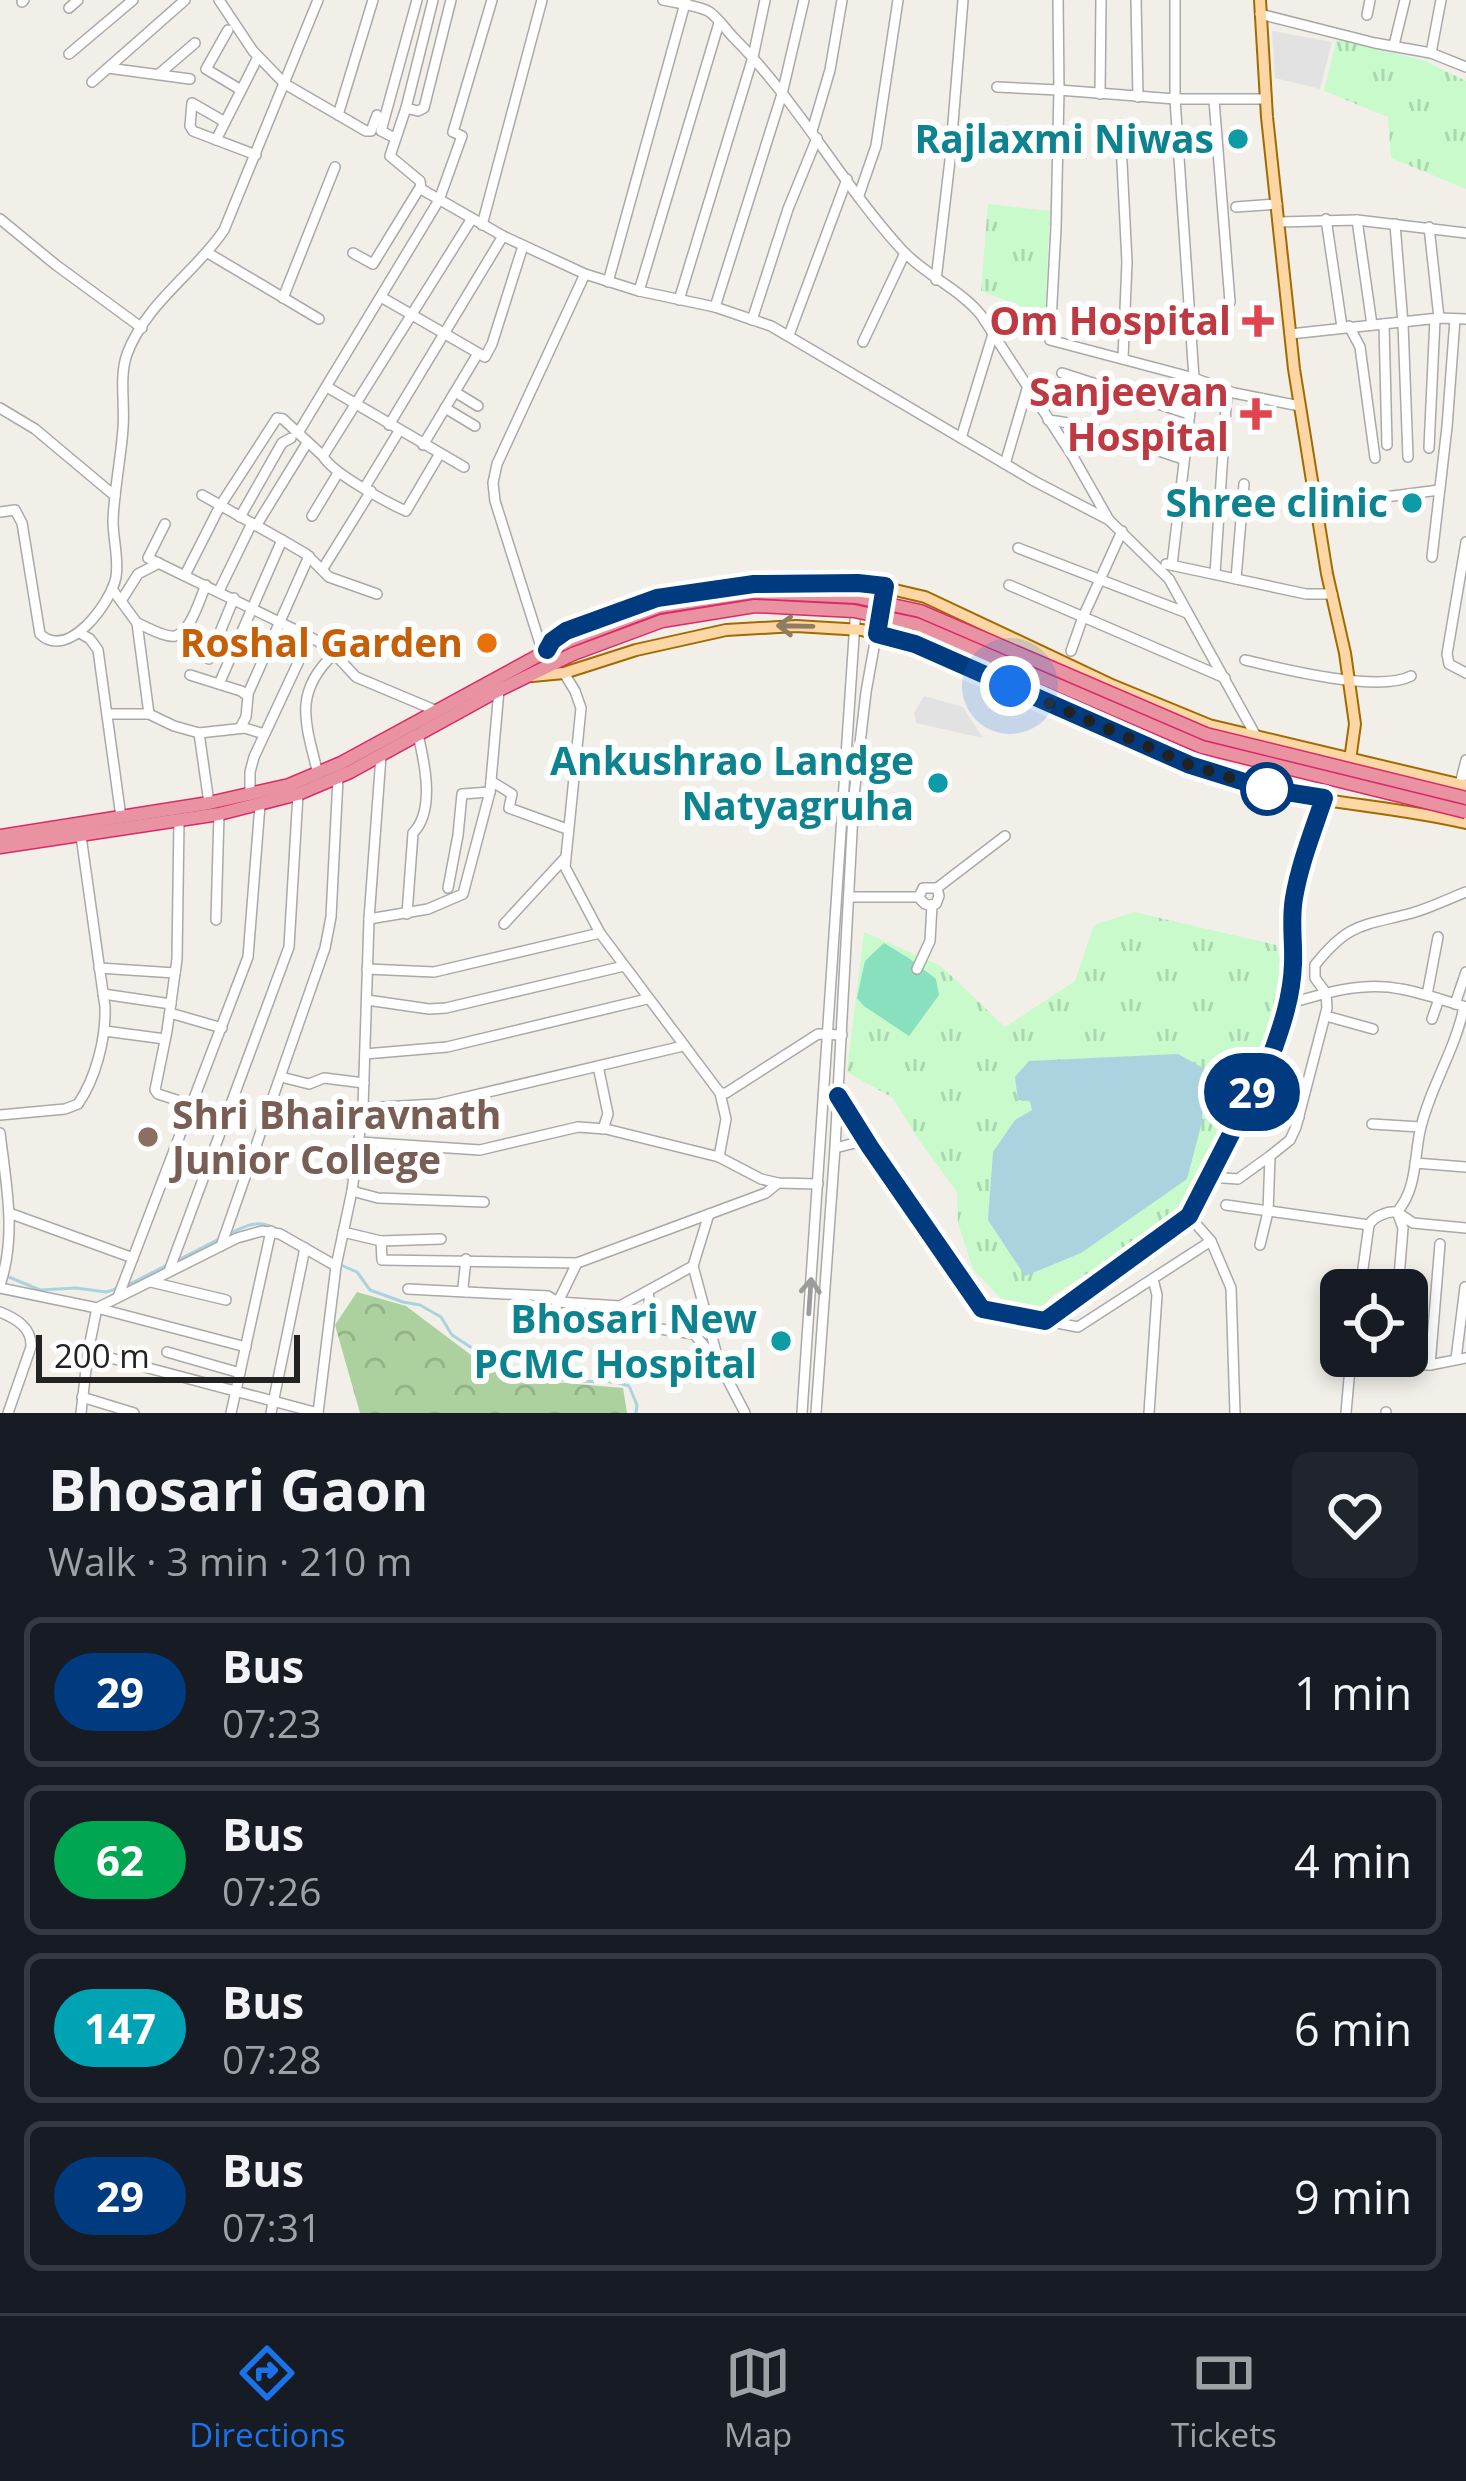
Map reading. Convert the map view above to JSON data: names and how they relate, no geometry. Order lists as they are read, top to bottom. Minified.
{"places":{"other":["Rajlaxmi Niwas","Shree clinic","Roshal Garden","Ankushrao Landge Natyagruha","Shri Bhairavnath Junior College","Bhosari New PCMC Hospital"],"health":["Om Hospital","Sanjeevan Hospital"]},"lines":["bus line 29"],"scale_bar":"200 m","page":{"on_map":"29","scale":"200 m","heading":["Bhosari Gaon","Walk · 3 min · 210 m"],"list":[{"mark":"29","name":"Bus","note":"07:23","value":"1 min"},{"mark":"62","name":"Bus","note":"07:26","value":"4 min"},{"mark":"147","name":"Bus","note":"07:28","value":"6 min"},{"mark":"29","name":"Bus","note":"07:31","value":"9 min"}],"tabs":["Directions","Map","Tickets"]}}
